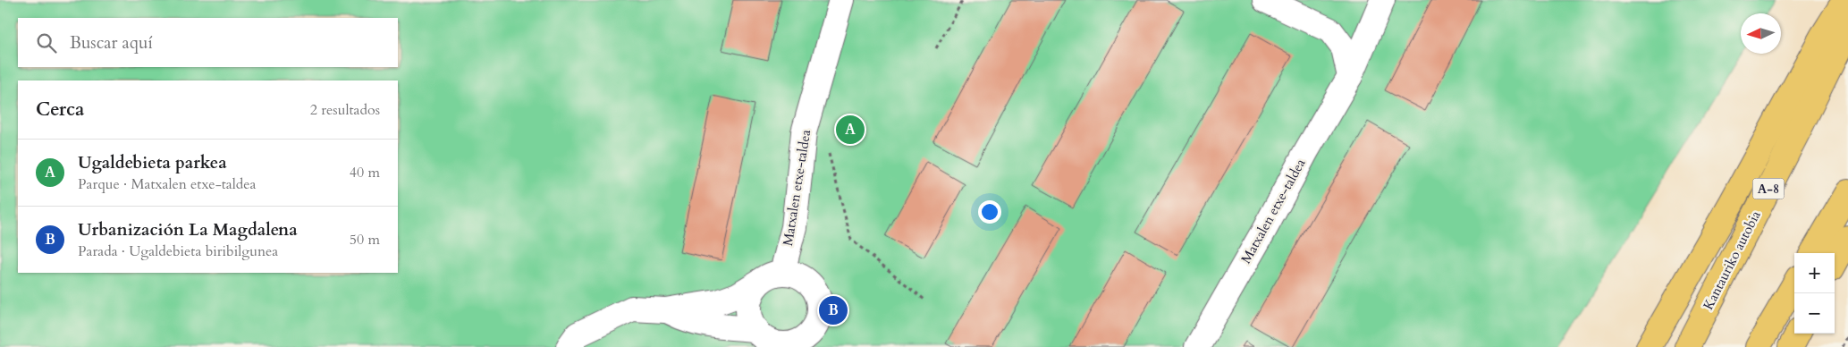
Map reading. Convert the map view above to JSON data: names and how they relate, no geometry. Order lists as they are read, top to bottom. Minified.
{"streets":{"highway":["A-8","Kantauriko autobia"],"street":["Matxalen etxe-taldea"]},"north":"left","page":{"search":"Buscar aquí","heading":["Cerca","2 resultados"],"pins":["A","B"],"list":[{"mark":"A","name":"Ugaldebieta parkea","note":"Parque · Matxalen etxe-taldea","value":"40 m"},{"mark":"B","name":"Urbanización La Magdalena","note":"Parada · Ugaldebieta biribilgunea","value":"50 m"}],"map_buttons":["+","−"]}}
